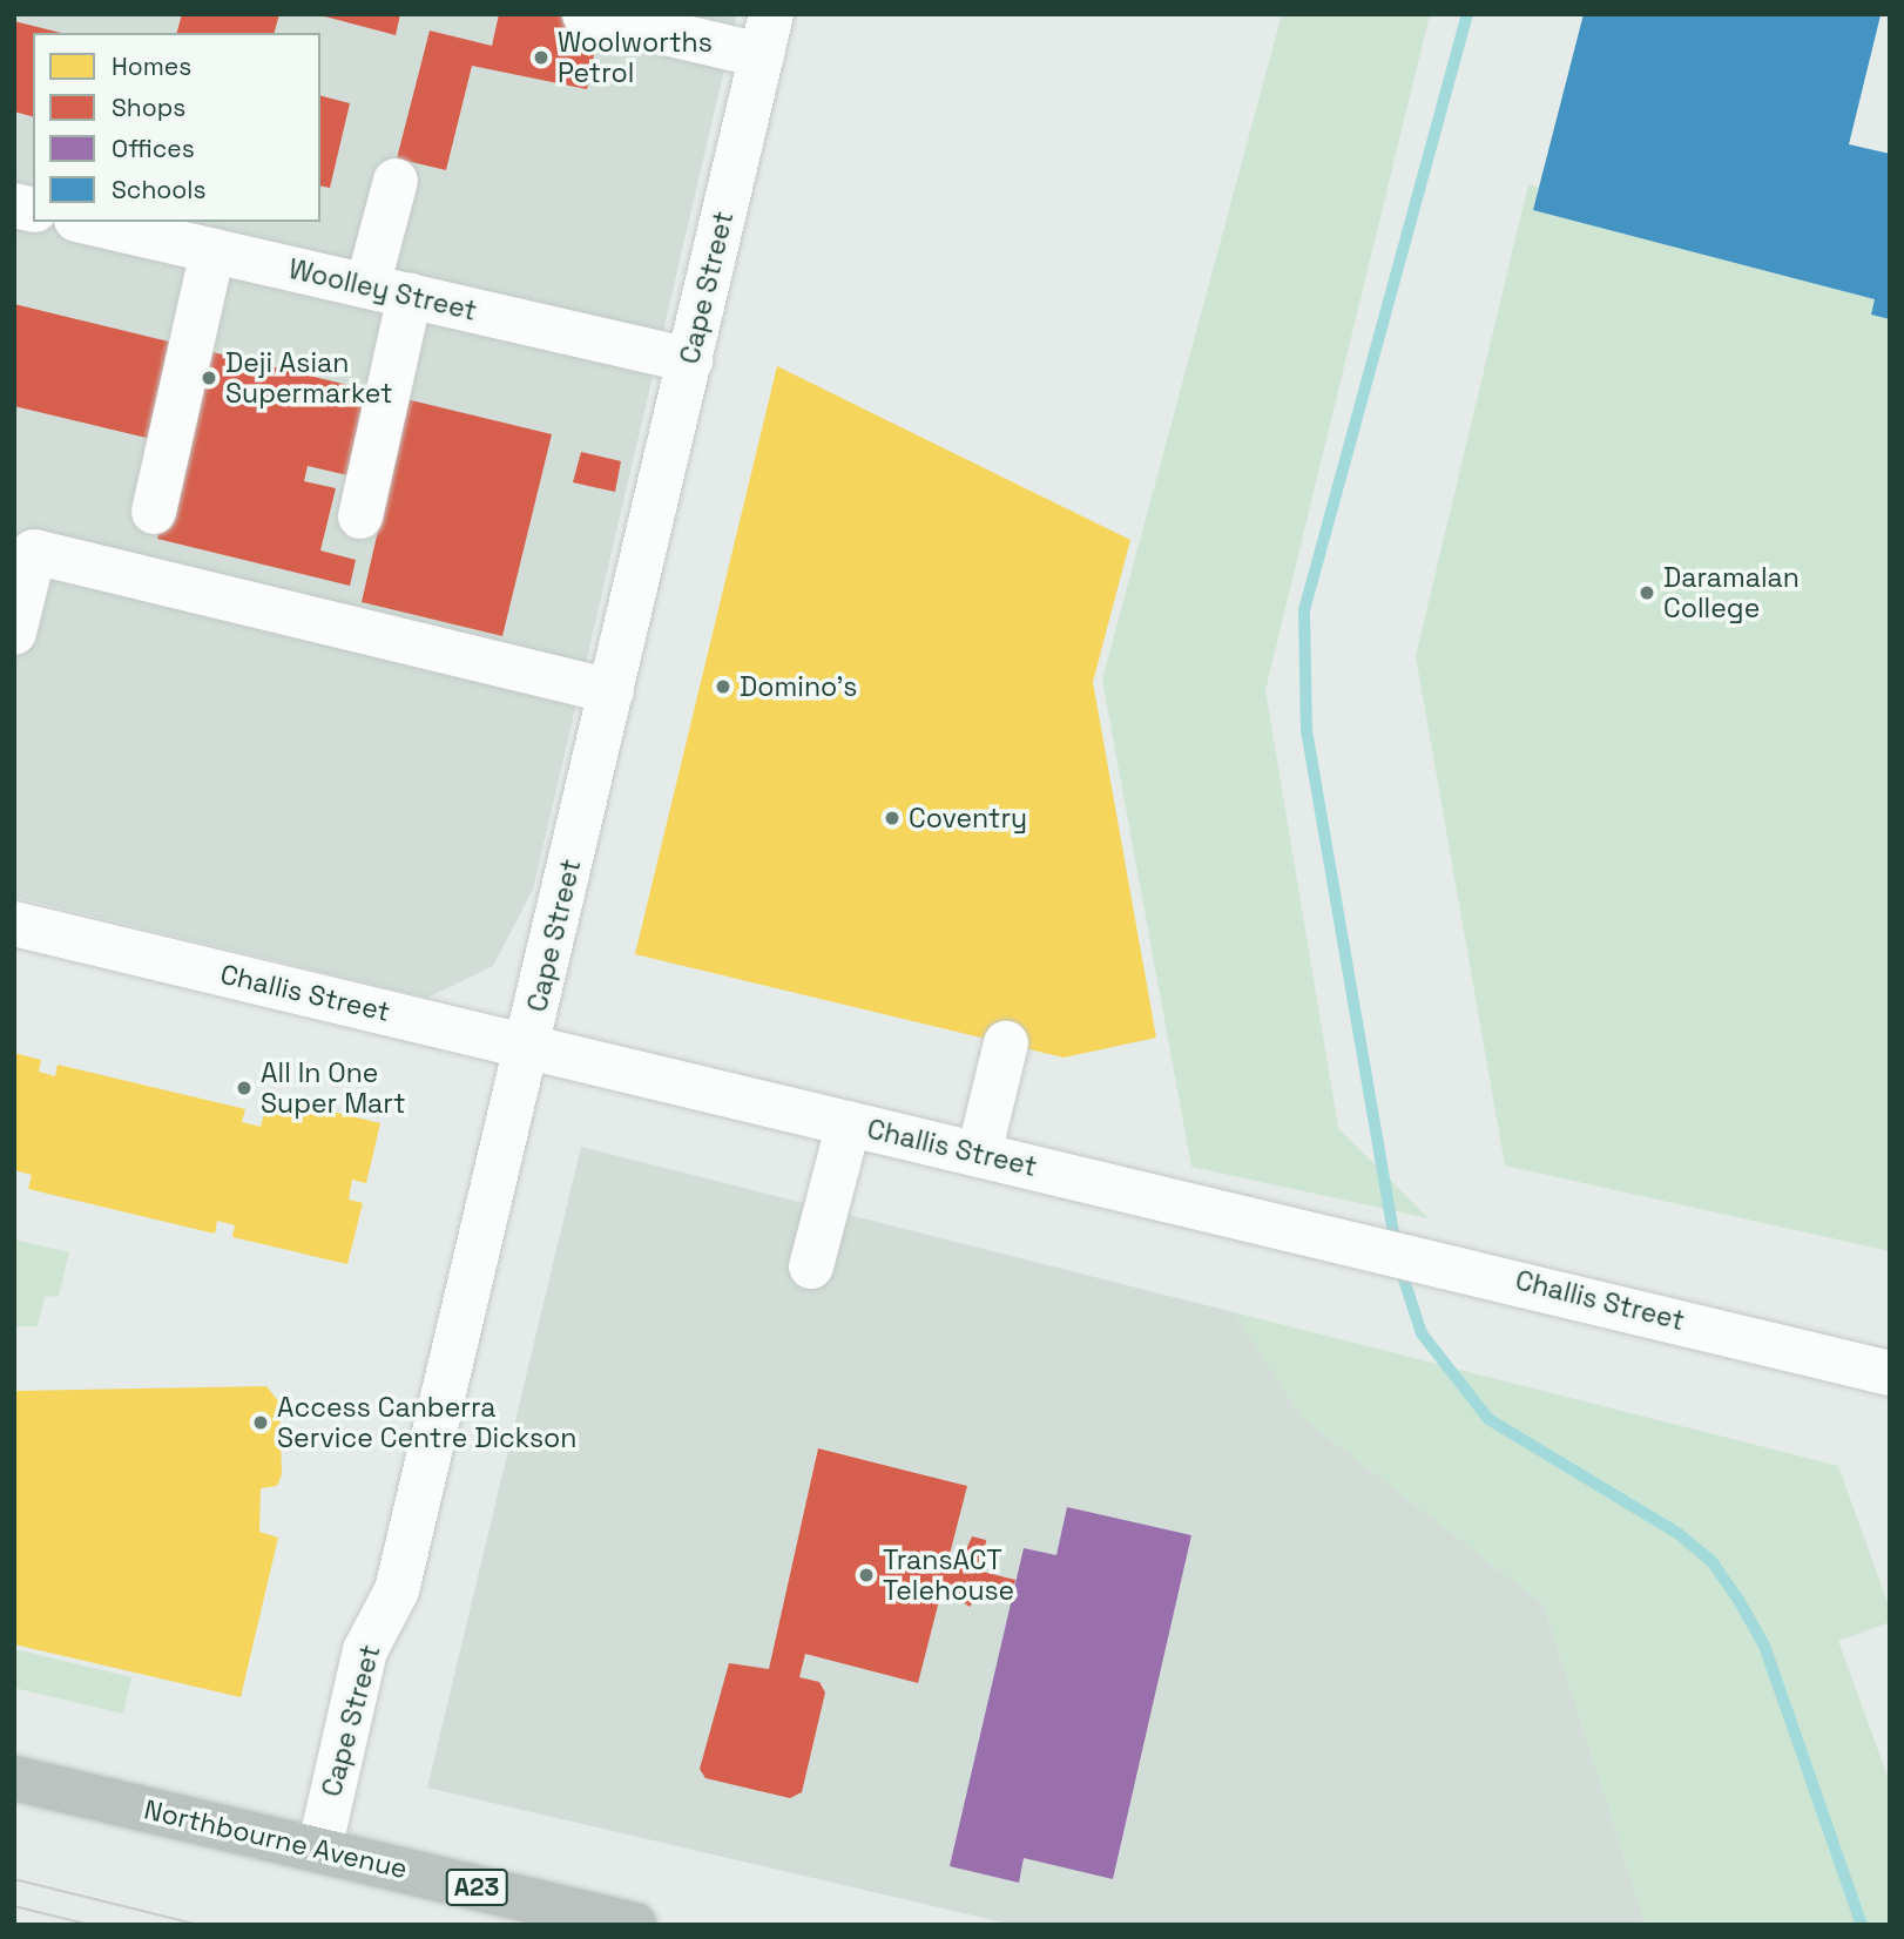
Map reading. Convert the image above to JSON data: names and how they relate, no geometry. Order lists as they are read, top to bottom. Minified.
{"streets":{"highway":["Northbourne Avenue","A23"],"street":["Cape Street","Woolley Street","Challis Street"]},"crossings":[["Cape Street","Woolley Street"],["Cape Street","Challis Street"],["Cape Street","Northbourne Avenue"]],"places":["Woolworths Petrol","Deji Asian Supermarket","Daramalan College","Domino's","Coventry","All In One Super Mart","Access Canberra Service Centre Dickson","TransACT Telehouse"],"legend":["Homes","Shops","Offices","Schools"]}
